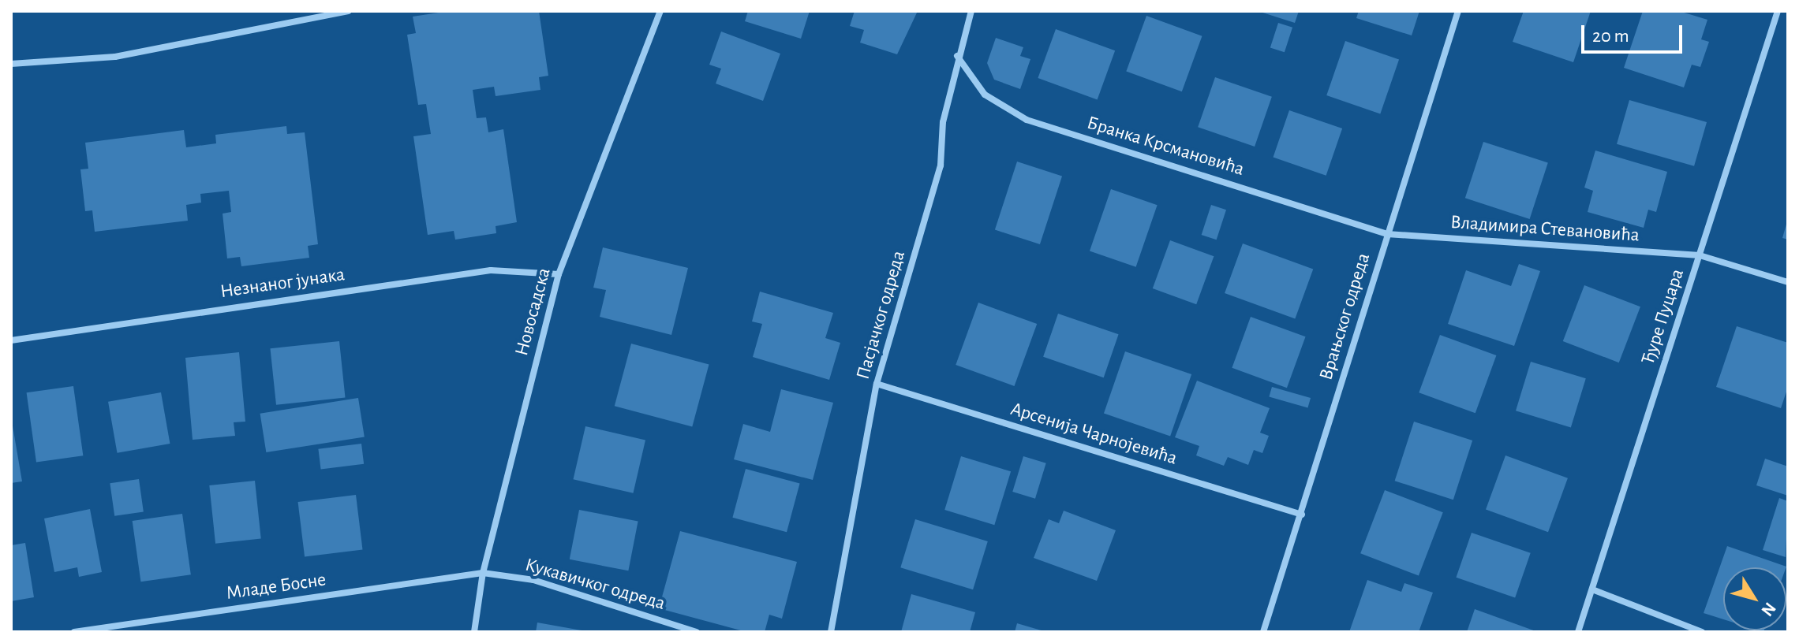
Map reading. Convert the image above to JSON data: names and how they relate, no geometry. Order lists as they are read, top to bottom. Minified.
{"streets":{"street":["Бранка Крсмановића","Владимира Стевановића","Незнаног јунака","Новосадска","Пасјачког одреда","Врањског одреда","Ђуре Пуцара","Арсенија Чарнојевића","Кукавичког одреда","Младе Босне"]},"crossings":[["Бранка Крсмановића","Владимира Стевановића"],["Бранка Крсмановића","Пасјачког одреда"],["Бранка Крсмановића","Врањског одреда"],["Владимира Стевановића","Врањског одреда"],["Владимира Стевановића","Ђуре Пуцара"],["Незнаног јунака","Новосадска"],["Новосадска","Кукавичког одреда"],["Новосадска","Младе Босне"],["Пасјачког одреда","Арсенија Чарнојевића"],["Врањског одреда","Арсенија Чарнојевића"],["Кукавичког одреда","Младе Босне"]],"scale_bar":"20 m","north":"bottom right"}
